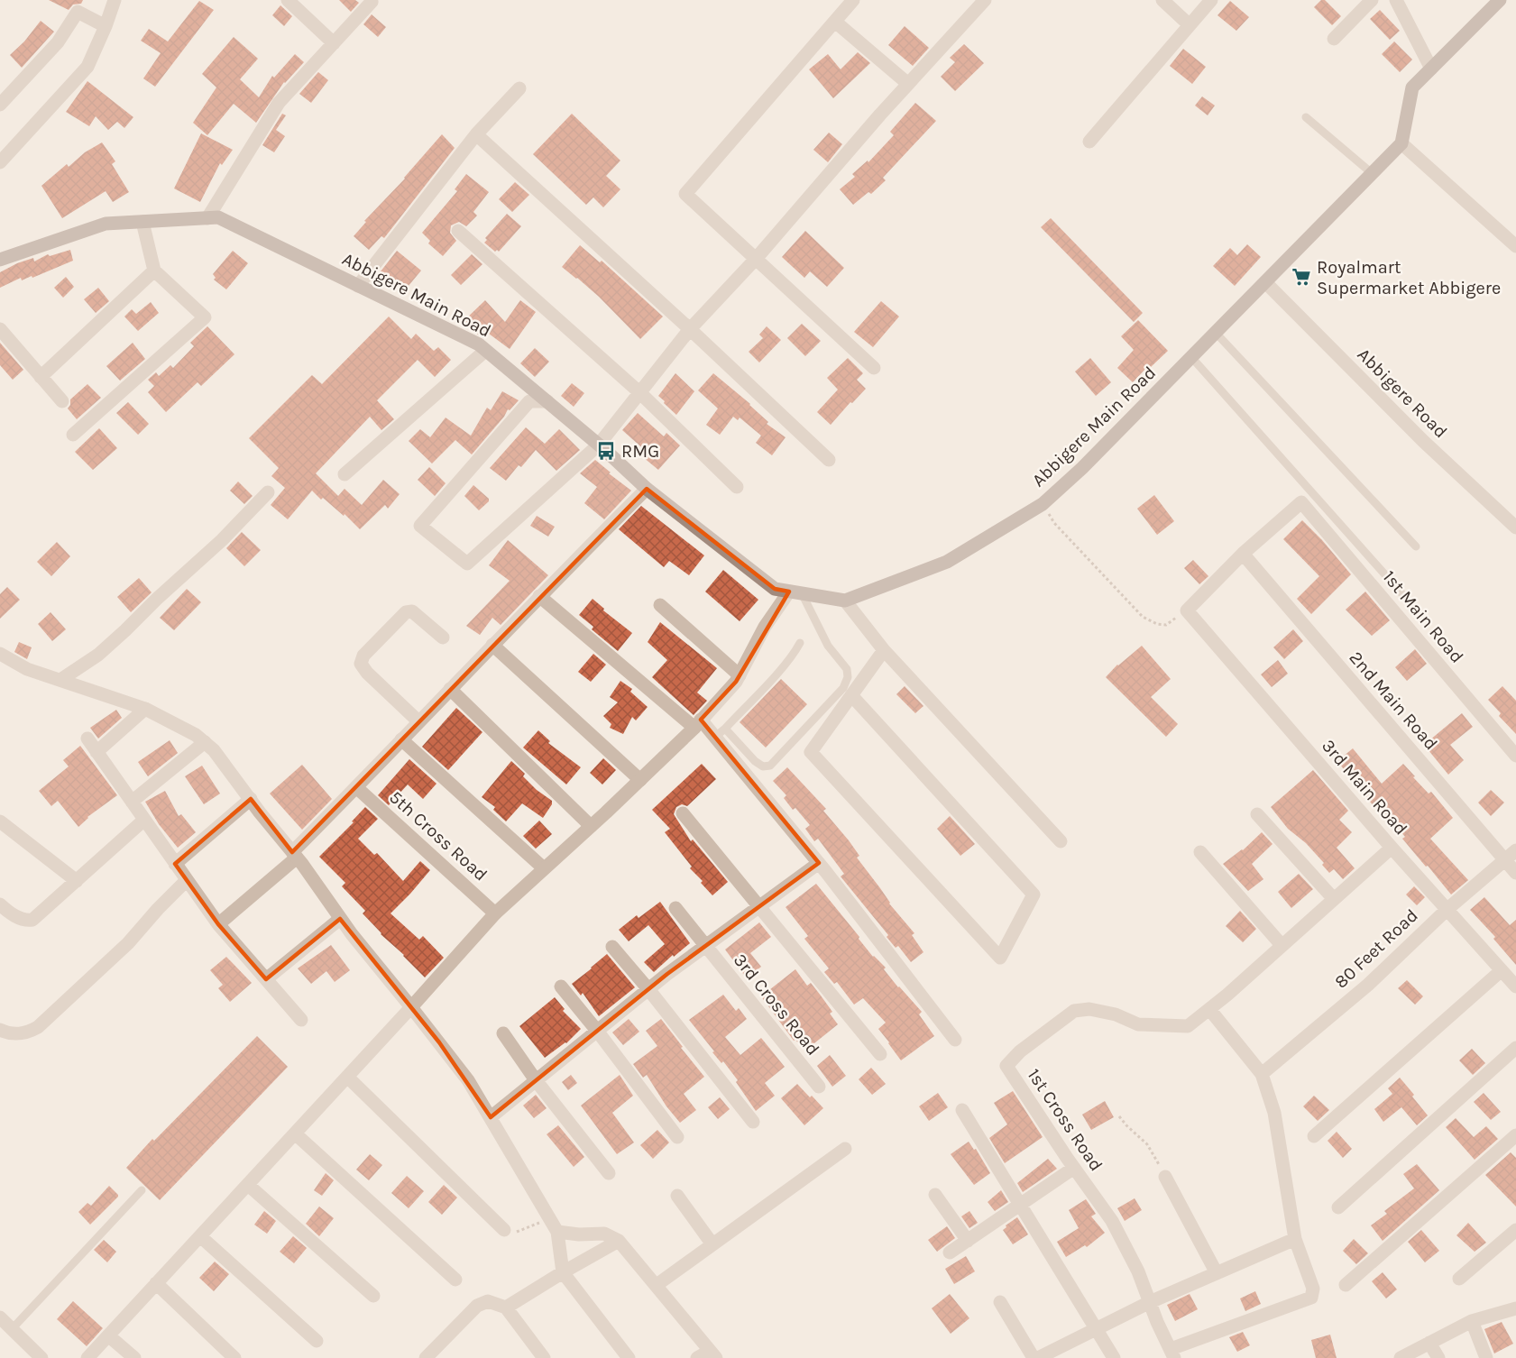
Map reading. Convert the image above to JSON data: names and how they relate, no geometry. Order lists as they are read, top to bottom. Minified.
{"streets":{"main road":["Abbigere Main Road"],"street":["Abbigere Road","1st Main Road","2nd Main Road","3rd Main Road","5th Cross Road","80 Feet Road","3rd Cross Road","1st Cross Road"]},"crossings":[["Abbigere Main Road","Abbigere Road"],["1st Main Road","2nd Main Road"],["2nd Main Road","80 Feet Road"],["3rd Main Road","80 Feet Road"],["3rd Main Road","1st Cross Road"]],"places":{"supermarket":["Royalmart Supermarket Abbigere"],"bus stop":["RMG"]}}
